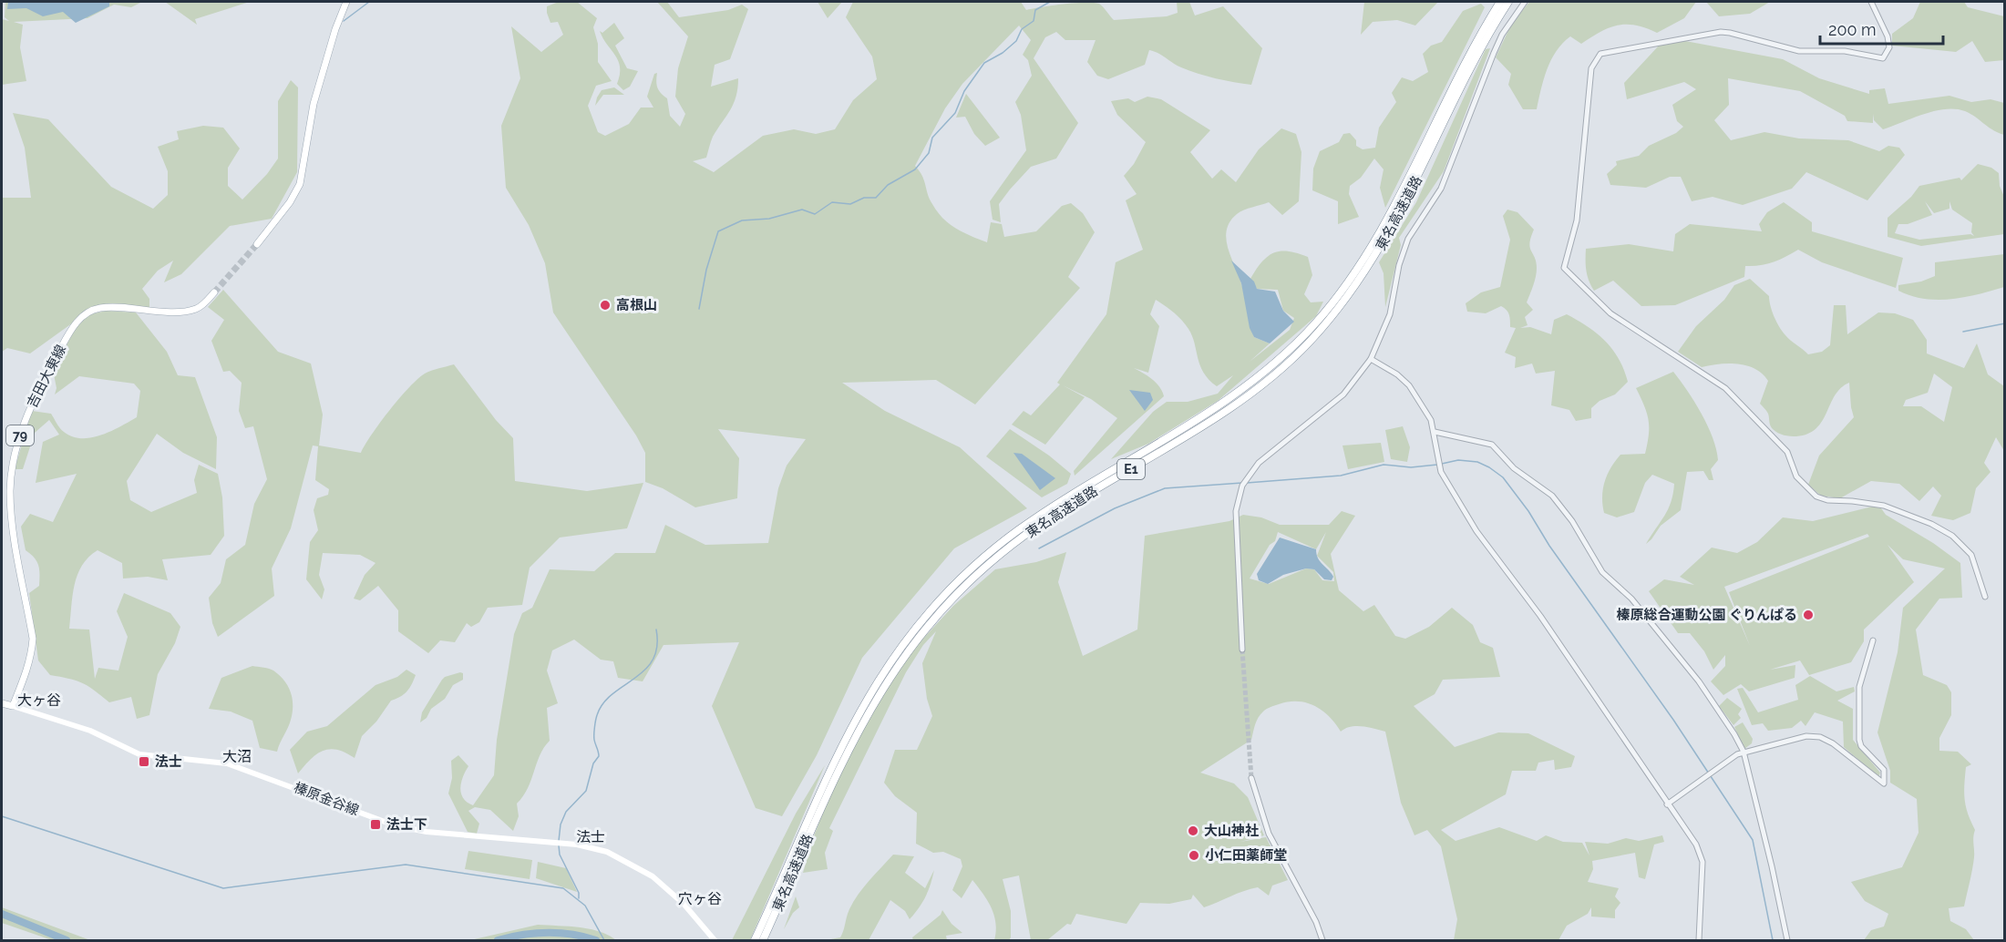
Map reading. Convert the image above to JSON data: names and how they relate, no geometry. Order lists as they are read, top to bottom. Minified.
{"streets":{"highway":["東名高速道路","E1"],"main road":["吉田大東線","79","榛原金谷線"]},"crossings":[["吉田大東線","榛原金谷線"]],"districts":["大ヶ谷","大沼","法士","穴ヶ谷"],"places":{"other":["高根山","榛原総合運動公園 ぐりんぱる","大山神社","小仁田薬師堂"],"transit":["法士","法士下"]},"scale_bar":"200 m"}
